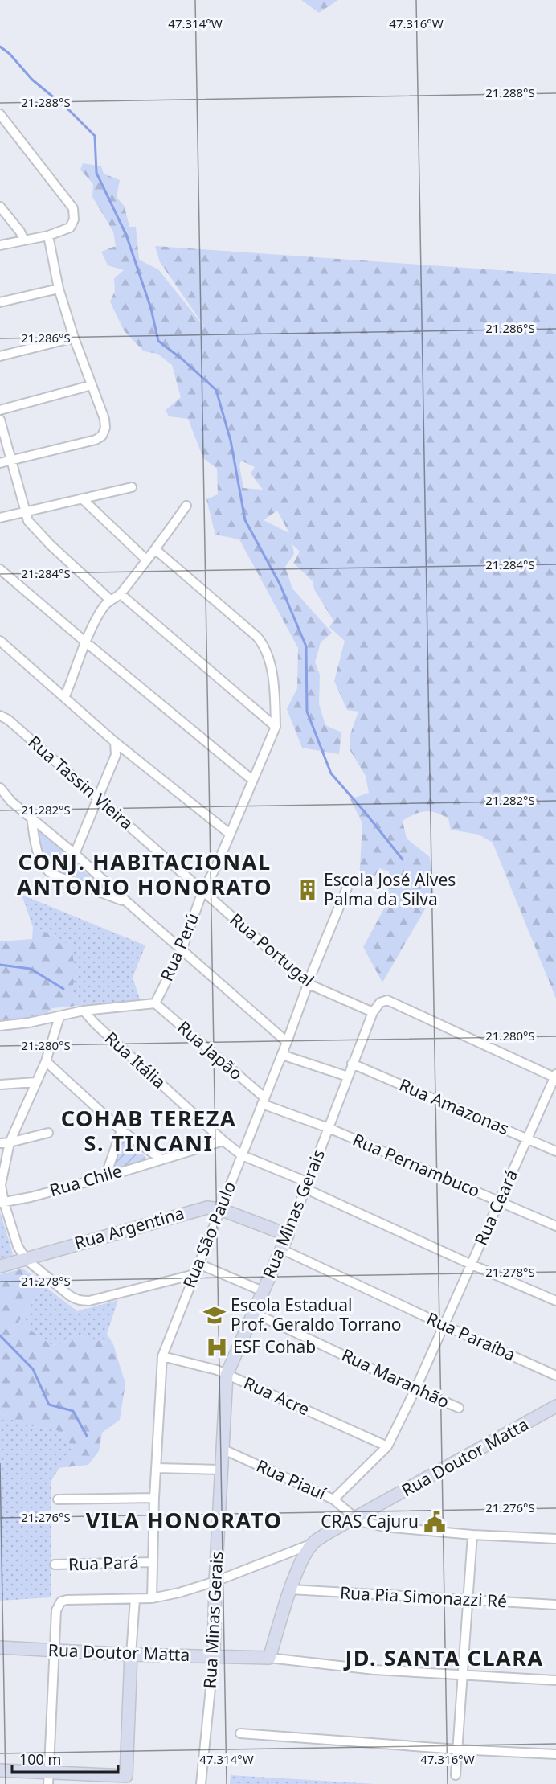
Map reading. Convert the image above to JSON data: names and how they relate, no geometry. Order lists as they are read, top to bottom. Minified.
{"streets":{"street":["Rua Tassin Vieira","Rua Perú","Rua Portugal","Rua Japão","Rua Itália","Rua Amazonas","Rua Pernambuco","Rua Chile","Rua Ceará","Rua Minas Gerais","Rua Argentina","Rua São Paulo","Rua Paraíba","Rua Maranhão","Rua Acre","Rua Doutor Matta","Rua Piauí","Rua Pará","Rua Pia Simonazzi Ré"]},"crossings":[["Rua Tassin Vieira","Rua Perú"],["Rua Tassin Vieira","Rua Portugal"],["Rua Perú","Rua Portugal"],["Rua Perú","Rua Japão"],["Rua Portugal","Rua Minas Gerais"],["Rua Portugal","Rua São Paulo"],["Rua Japão","Rua Pernambuco"],["Rua Japão","Rua Minas Gerais"],["Rua Japão","Rua São Paulo"],["Rua Itália","Rua Chile"],["Rua Itália","Rua Ceará"],["Rua Itália","Rua Minas Gerais"],["Rua Itália","Rua São Paulo"],["Rua Amazonas","Rua Ceará"],["Rua Amazonas","Rua Minas Gerais"],["Rua Pernambuco","Rua Ceará"],["Rua Pernambuco","Rua Minas Gerais"],["Rua Ceará","Rua Minas Gerais"],["Rua Ceará","Rua Paraíba"],["Rua Ceará","Rua Maranhão"],["Rua Ceará","Rua Acre"],["Rua Ceará","Rua Piauí"],["Rua Minas Gerais","Rua Argentina"],["Rua Minas Gerais","Rua Paraíba"],["Rua Minas Gerais","Rua Maranhão"],["Rua Minas Gerais","Rua Acre"],["Rua Minas Gerais","Rua Doutor Matta"],["Rua Minas Gerais","Rua Piauí"],["Rua Argentina","Rua São Paulo"],["Rua São Paulo","Rua Acre"],["Rua São Paulo","Rua Pará"],["Rua Doutor Matta","Rua Piauí"],["Rua Doutor Matta","Rua Pia Simonazzi Ré"]],"districts":["CONJ. HABITACIONAL ANTONIO HONORATO","COHAB TEREZA S. TINCANI","VILA HONORATO","JD. SANTA CLARA"],"places":{"building":["Escola José Alves Palma da Silva"],"school or university":["Escola Estadual Prof. Geraldo Torrano"],"hospital":["ESF Cohab"],"public building":["CRAS Cajuru"]},"scale_bar":"100 m","coordinates":["47.314°W","47.316°W","21.288°S","21.286°S","21.284°S","21.282°S","21.280°S","21.278°S","21.276°S"]}
